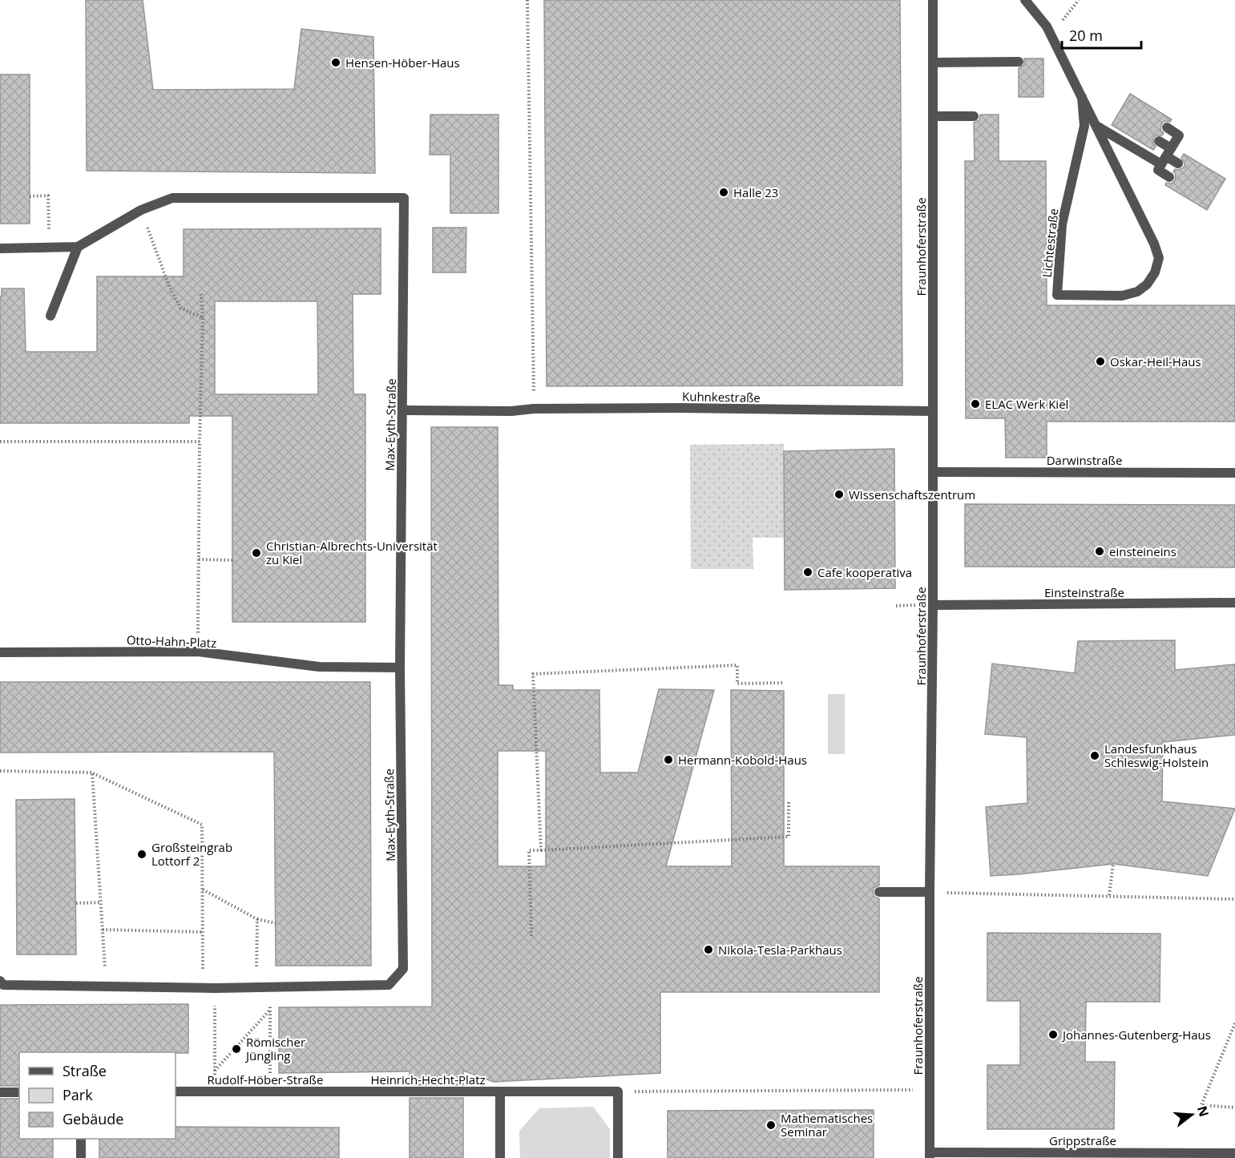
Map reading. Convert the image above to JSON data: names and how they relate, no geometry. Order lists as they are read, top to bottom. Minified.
{"streets":{"street":["Lichtestraße","Fraunhoferstraße","Kuhnkestraße","Max-Eyth-Straße","Darwinstraße","Einsteinstraße","Otto-Hahn-Platz","Rudolf-Höber-Straße","Heinrich-Hecht-Platz","Grippstraße"]},"crossings":[["Fraunhoferstraße","Kuhnkestraße"],["Fraunhoferstraße","Darwinstraße"],["Fraunhoferstraße","Einsteinstraße"],["Fraunhoferstraße","Grippstraße"],["Kuhnkestraße","Max-Eyth-Straße"],["Max-Eyth-Straße","Otto-Hahn-Platz"],["Rudolf-Höber-Straße","Heinrich-Hecht-Platz"]],"places":["Hensen-Höber-Haus","Halle 23","Oskar-Heil-Haus","ELAC Werk Kiel","Wissenschaftszentrum","einsteineins","Christian-Albrechts-Universität zu Kiel","Cafe kooperativa","Landesfunkhaus Schleswig-Holstein","Hermann-Kobold-Haus","Großsteingrab Lottorf 2","Nikola-Tesla-Parkhaus","Johannes-Gutenberg-Haus","Römischer Jüngling","Mathematisches Seminar"],"legend":["Straße","Park","Gebäude"],"scale_bar":"20 m","north":"right"}
